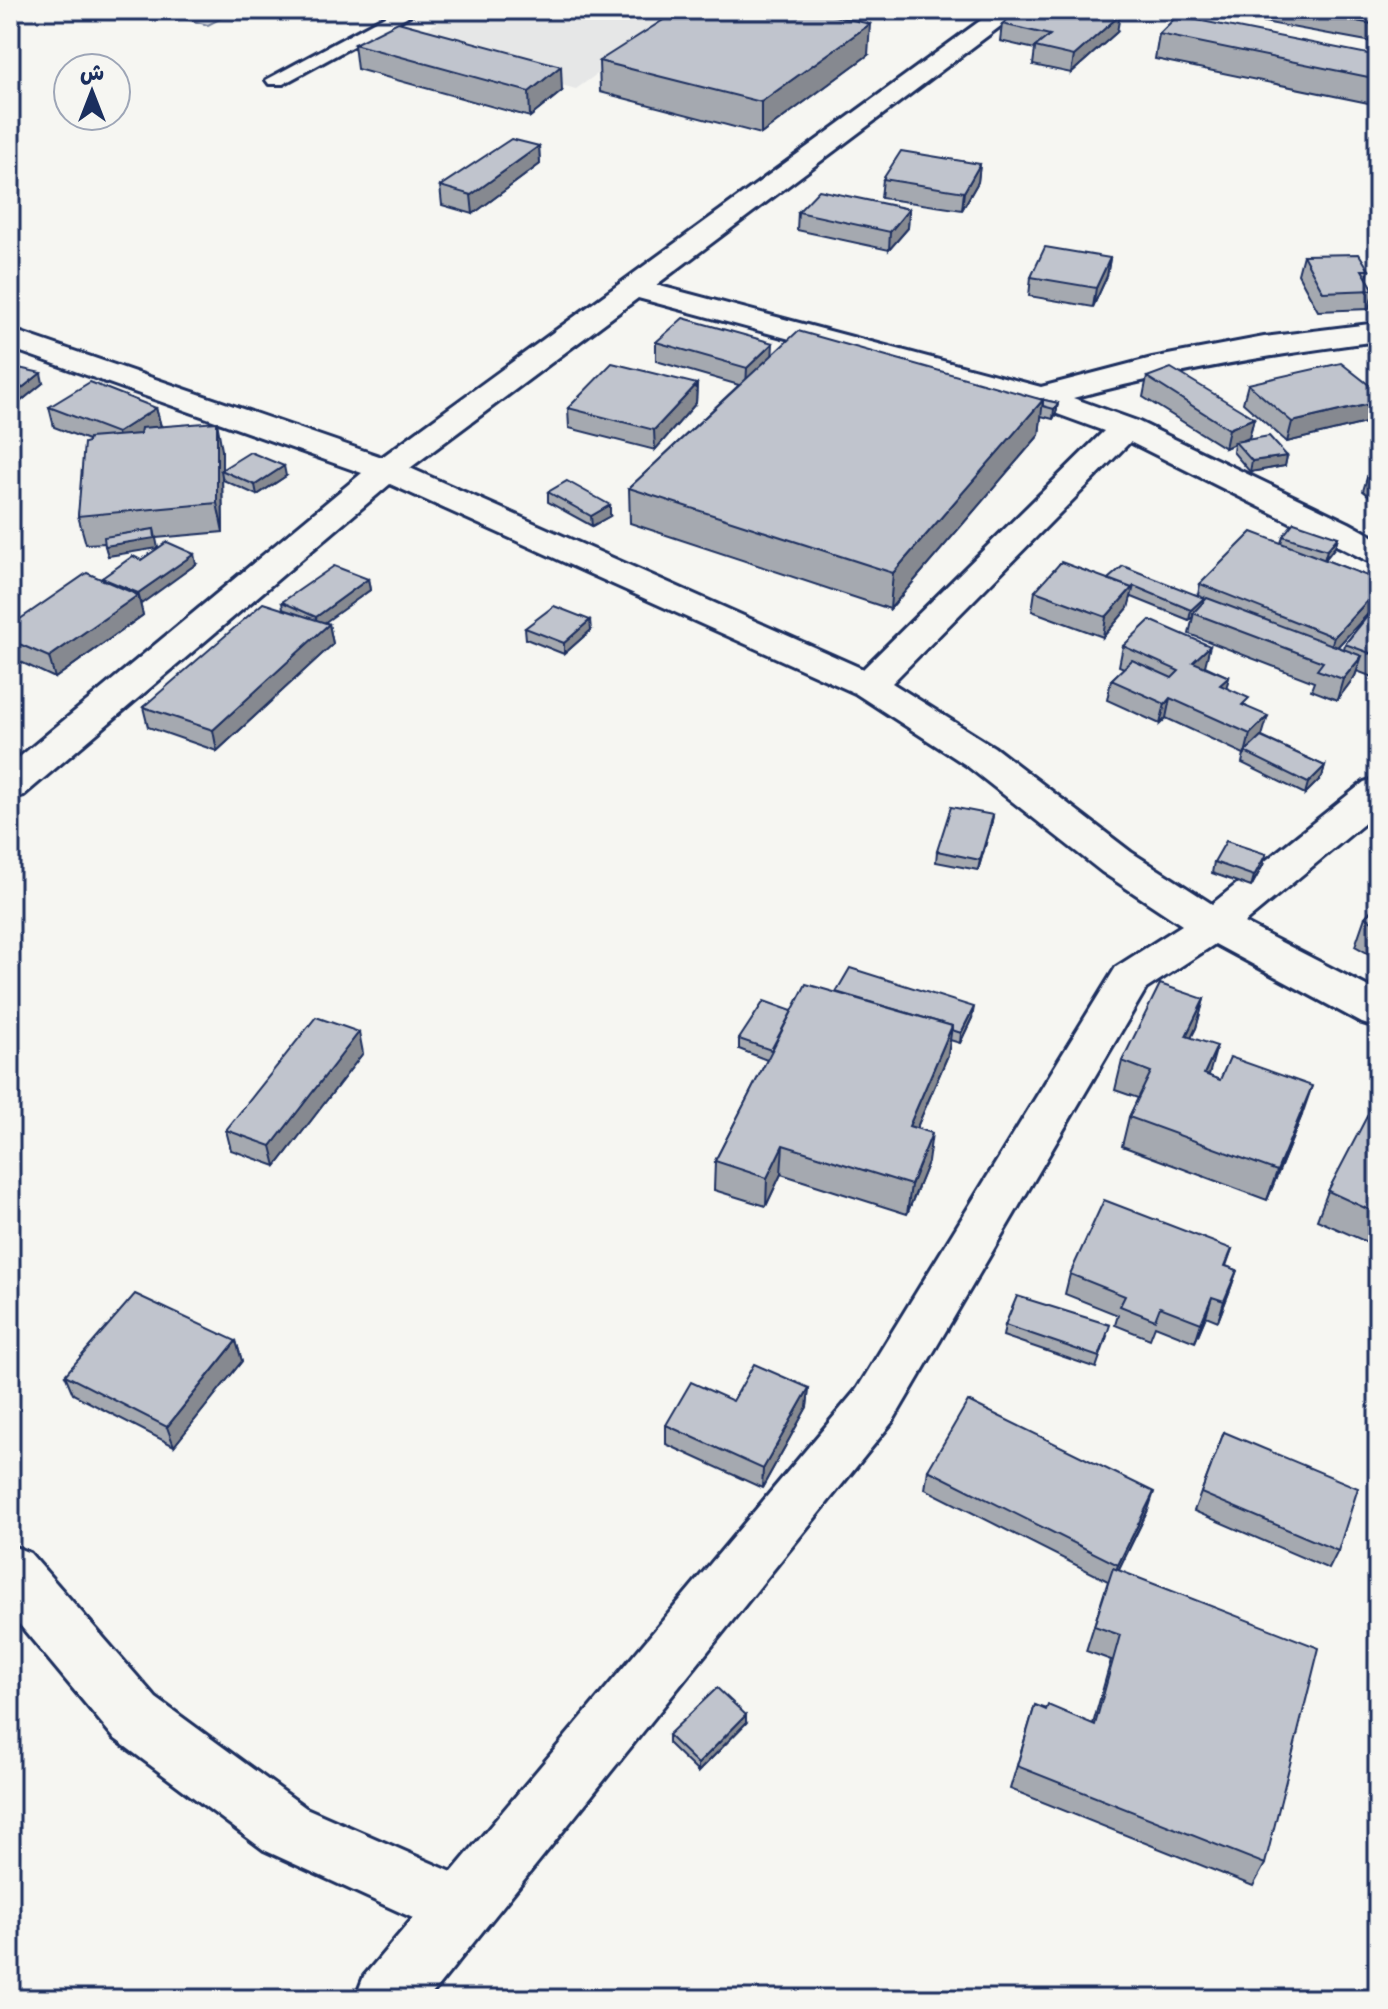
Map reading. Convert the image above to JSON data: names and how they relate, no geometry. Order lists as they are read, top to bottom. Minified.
{"north":"top"}
